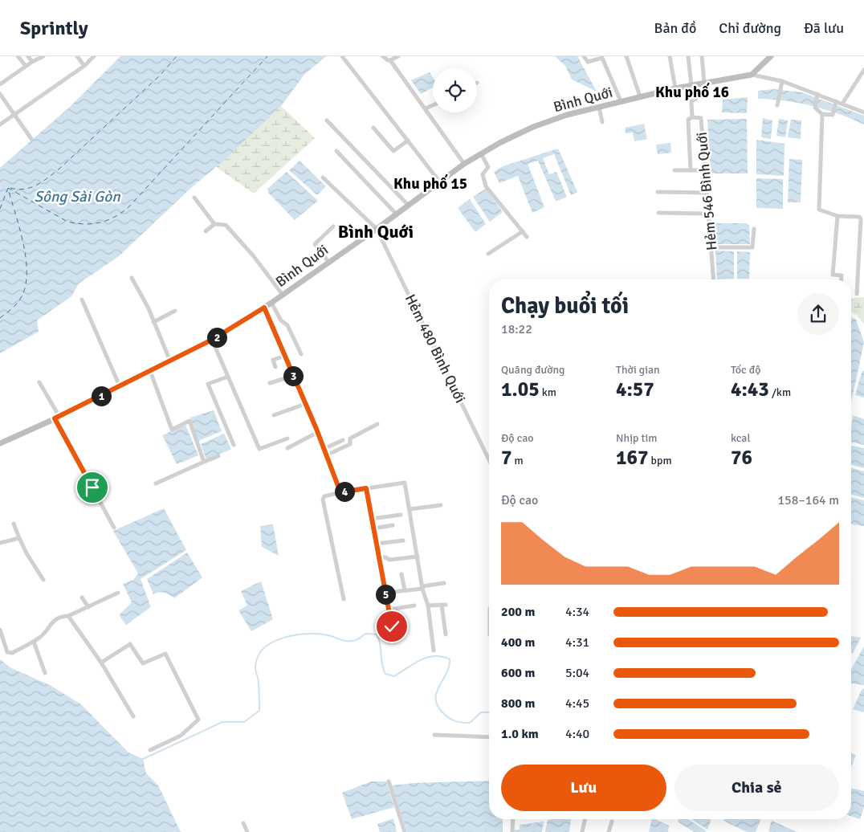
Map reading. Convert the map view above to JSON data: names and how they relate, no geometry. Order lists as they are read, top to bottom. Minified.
{"streets":{"main road":["Bình Quới"],"street":["Hẻm 546 Bình Quới","Hẻm 480 Bình Quới"]},"crossings":[["Bình Quới","Hẻm 546 Bình Quới"],["Bình Quới","Hẻm 480 Bình Quới"]],"districts":["Khu phố 16","Khu phố 15","Bình Quới"],"water":["Sông Sài Gòn"],"page":{"header":"Sprintly","nav":["Bản đồ","Chỉ đường","Đã lưu"],"heading":["Chạy buổi tối","18:22"],"pins":["2","3","1","4","5"],"stats":[["Quãng đường","1.05 km"],["Thời gian","4:57"],["Tốc độ","4:43 /km"],["Độ cao","7 m"],["Nhịp tim","167 bpm"],["kcal","76"]],"chart":["Độ cao","158–164 m"],"list":[{"name":"200 m","note":"4:34"},{"name":"400 m","note":"4:31"},{"name":"600 m","note":"5:04"},{"name":"800 m","note":"4:45"},{"name":"1.0 km","note":"4:40"}],"buttons":["Lưu","Chia sẻ"]}}
